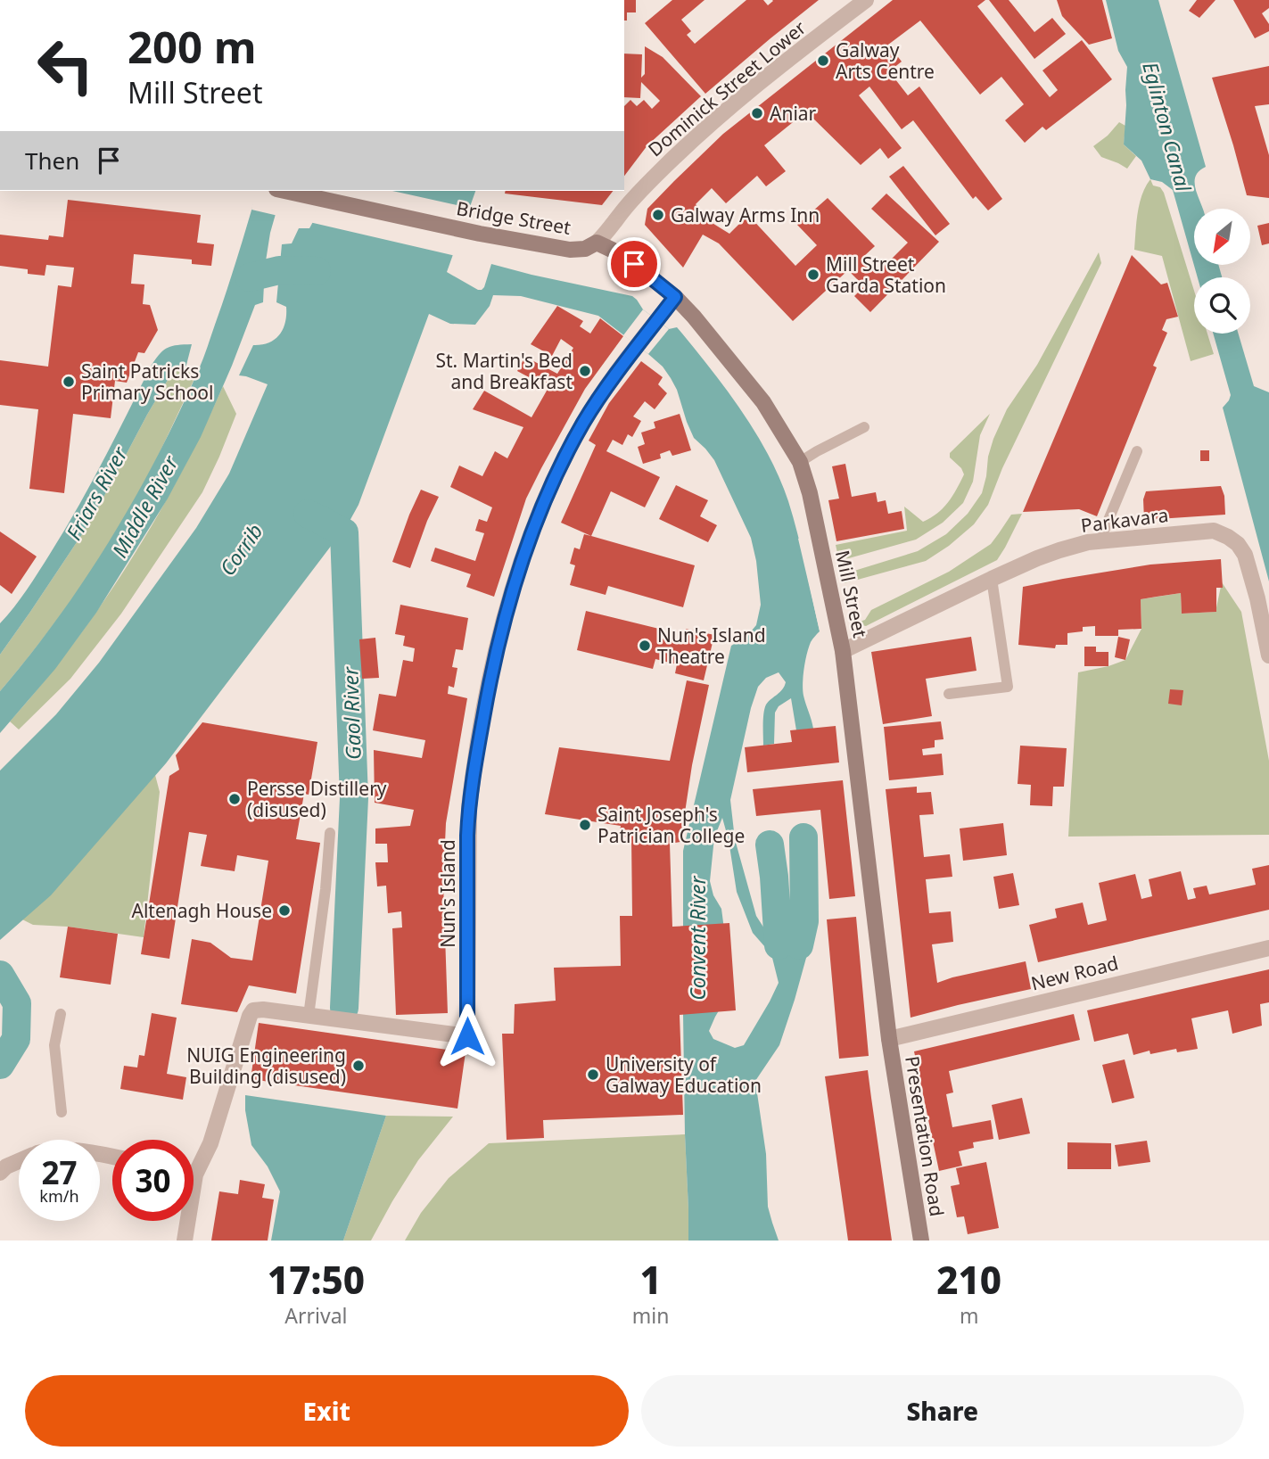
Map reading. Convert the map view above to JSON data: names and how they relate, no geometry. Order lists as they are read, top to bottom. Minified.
{"streets":{"street":["Dominick Street Lower","Bridge Street","Parkavara","Mill Street","Nun's Island","New Road","Presentation Road"]},"crossings":[["Dominick Street Lower","Bridge Street"],["Dominick Street Lower","Mill Street"],["Bridge Street","Mill Street"],["Parkavara","Mill Street"],["Mill Street","Nun's Island"],["Mill Street","New Road"],["Mill Street","Presentation Road"],["New Road","Presentation Road"]],"water":["Eglinton Canal","Friars River","Middle River","Corrib","Gaol River","Convent River"],"places":["Galway Arts Centre","Aniar","Galway Arms Inn","Mill Street Garda Station","St. Martin's Bed and Breakfast","Saint Patricks Primary School","Nun's Island Theatre","Persse Distillery (disused)","Saint Joseph's Patrician College","Altenagh House","NUIG Engineering Building (disused)","University of Galway Education"],"north":"bottom left","page":{"turn":["200 m","Mill Street"],"then":"Then","speed":"27 km/h","limit":"30","eta":["17:50","Arrival","1","min","210","m"],"buttons":["Exit","Share"]}}
